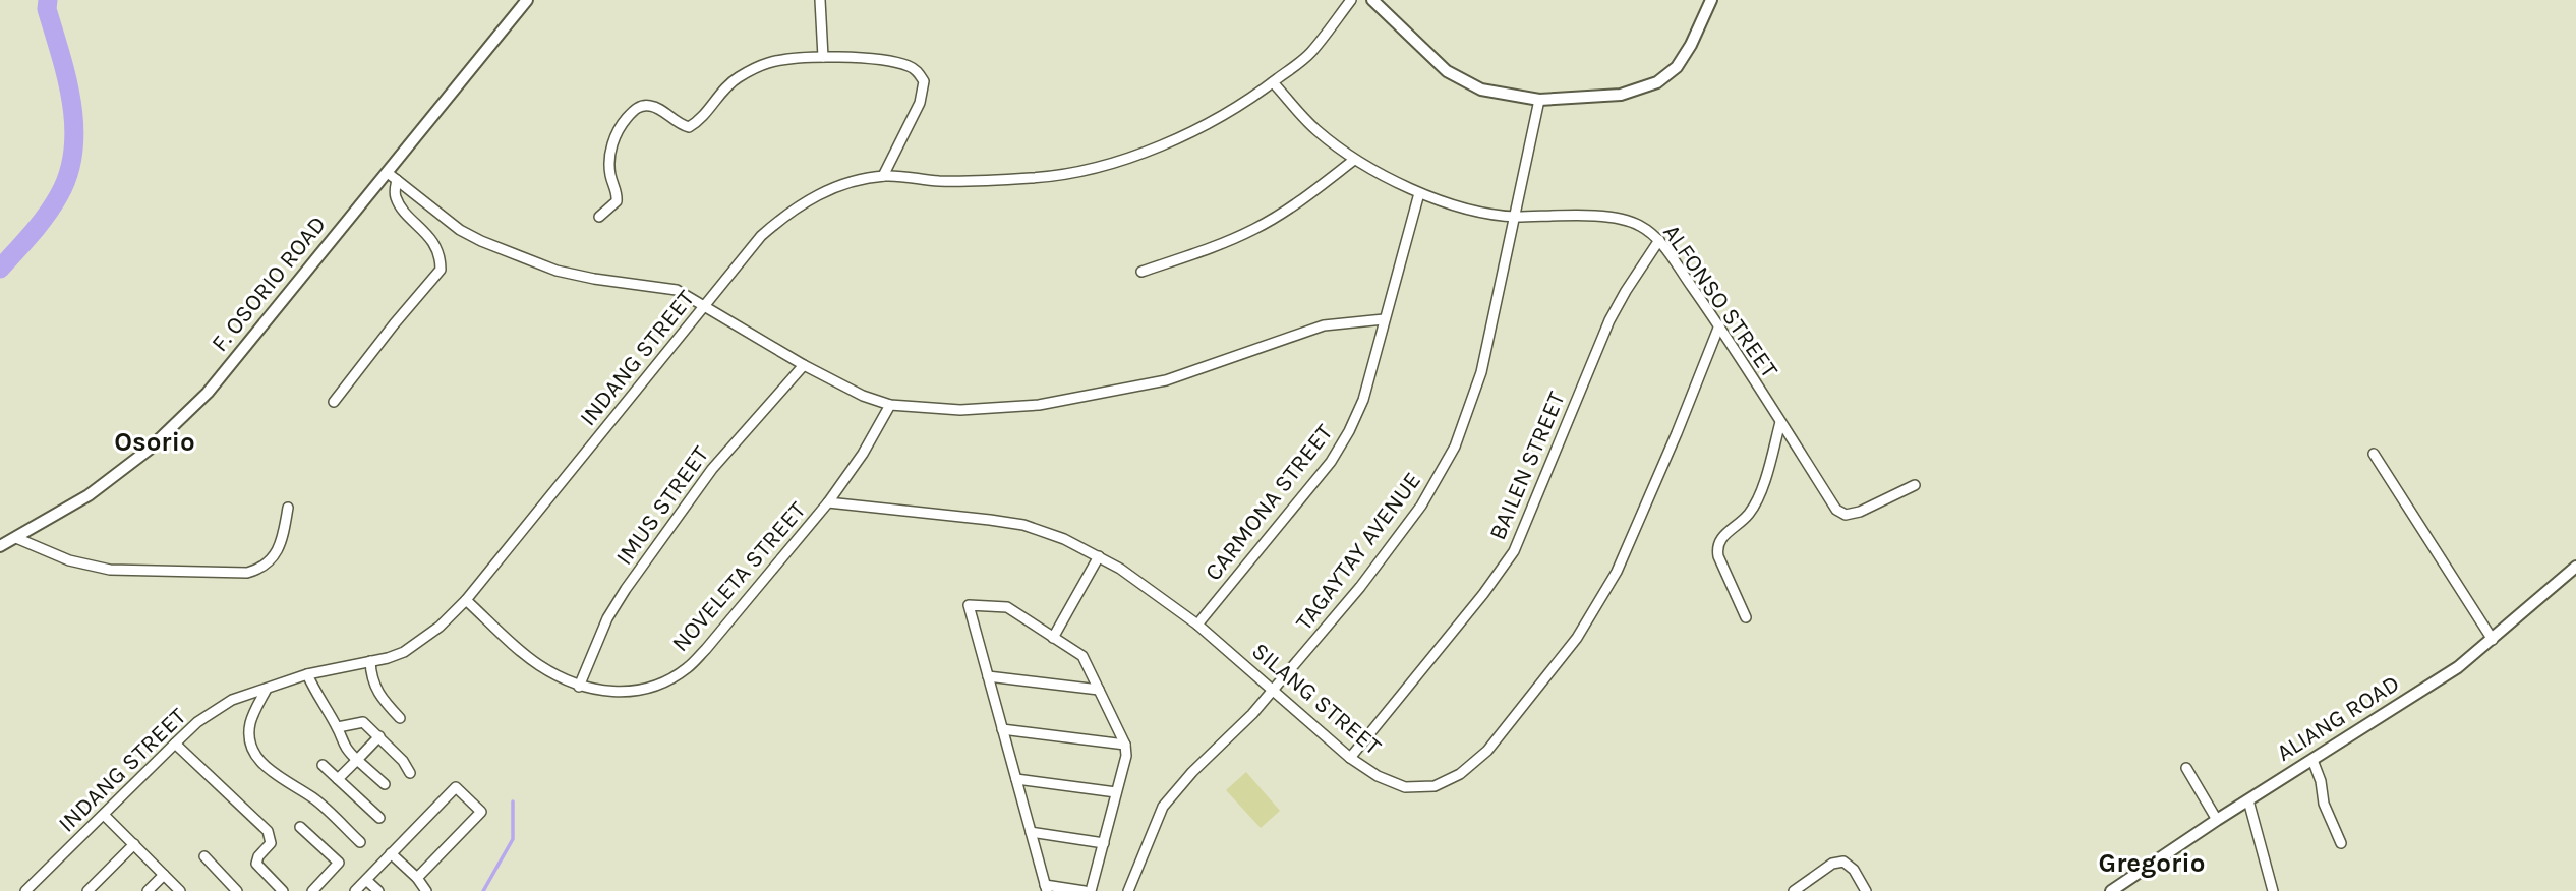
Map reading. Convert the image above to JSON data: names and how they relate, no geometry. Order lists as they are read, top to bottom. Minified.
{"streets":{"street":["F. OSORIO ROAD","ALFONSO STREET","INDANG STREET","BAILEN STREET","CARMONA STREET","IMUS STREET","TAGAYTAY AVENUE","NOVELETA STREET","SILANG STREET","ALIANG ROAD"]},"crossings":[["ALFONSO STREET","INDANG STREET"],["ALFONSO STREET","BAILEN STREET"],["ALFONSO STREET","CARMONA STREET"],["ALFONSO STREET","TAGAYTAY AVENUE"],["ALFONSO STREET","SILANG STREET"],["INDANG STREET","NOVELETA STREET"],["BAILEN STREET","SILANG STREET"],["CARMONA STREET","SILANG STREET"],["IMUS STREET","NOVELETA STREET"],["TAGAYTAY AVENUE","SILANG STREET"],["NOVELETA STREET","SILANG STREET"]],"districts":["Osorio","Gregorio"]}
